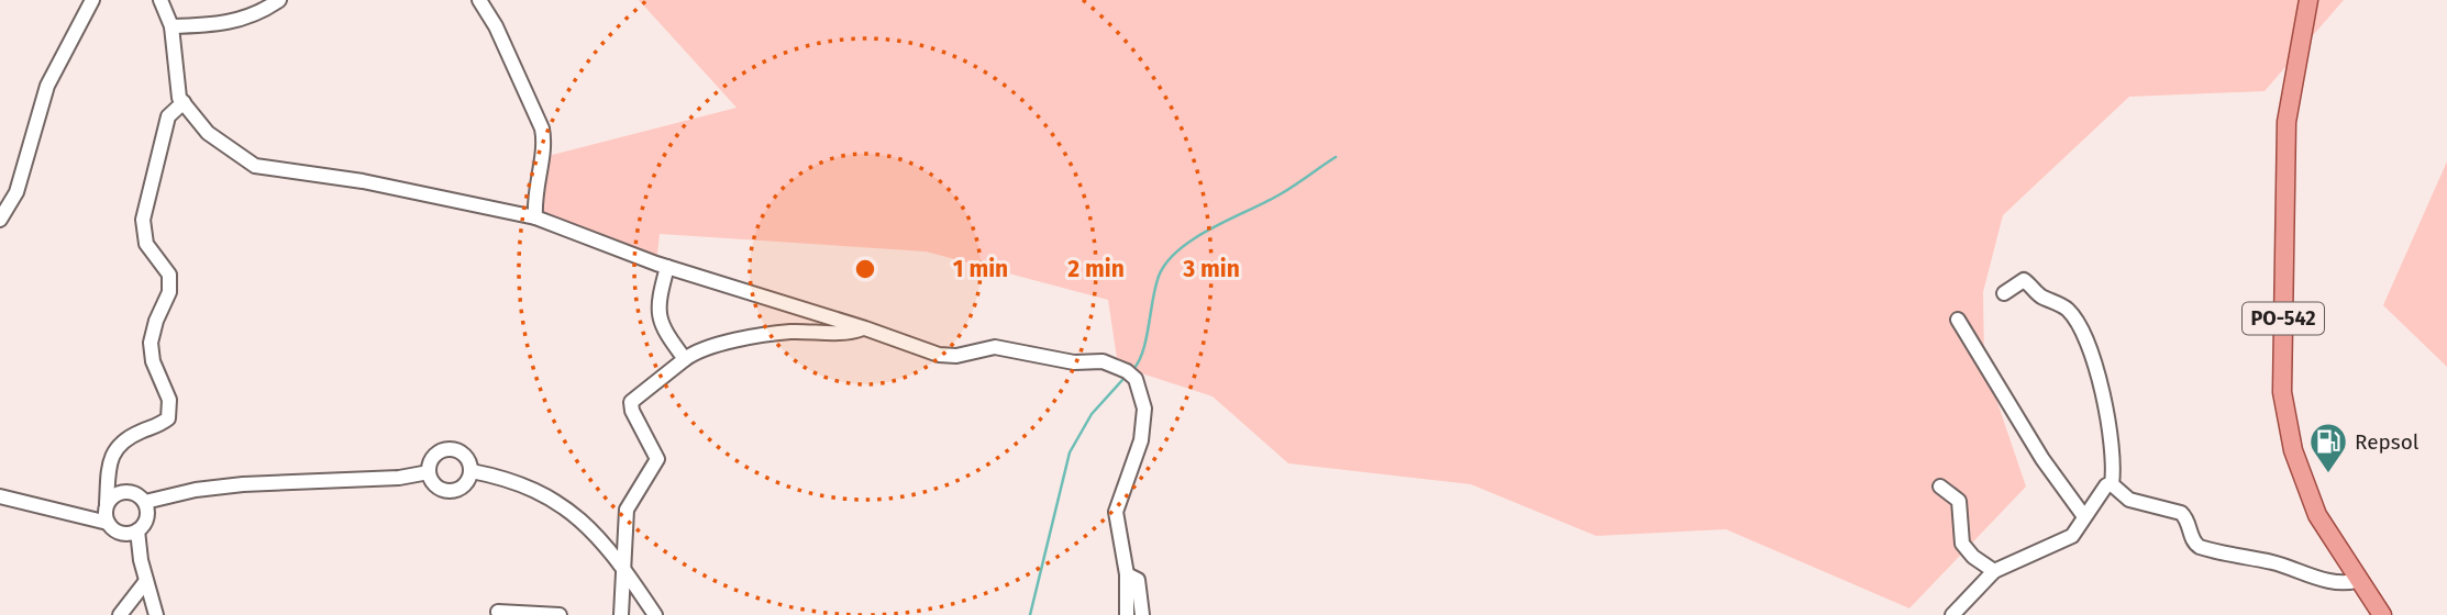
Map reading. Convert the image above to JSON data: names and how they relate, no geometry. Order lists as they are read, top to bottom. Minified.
{"streets":{"main road":["PO-542"]},"places":{"fuel station":["Repsol"]},"rings":["1 min","2 min","3 min"]}
